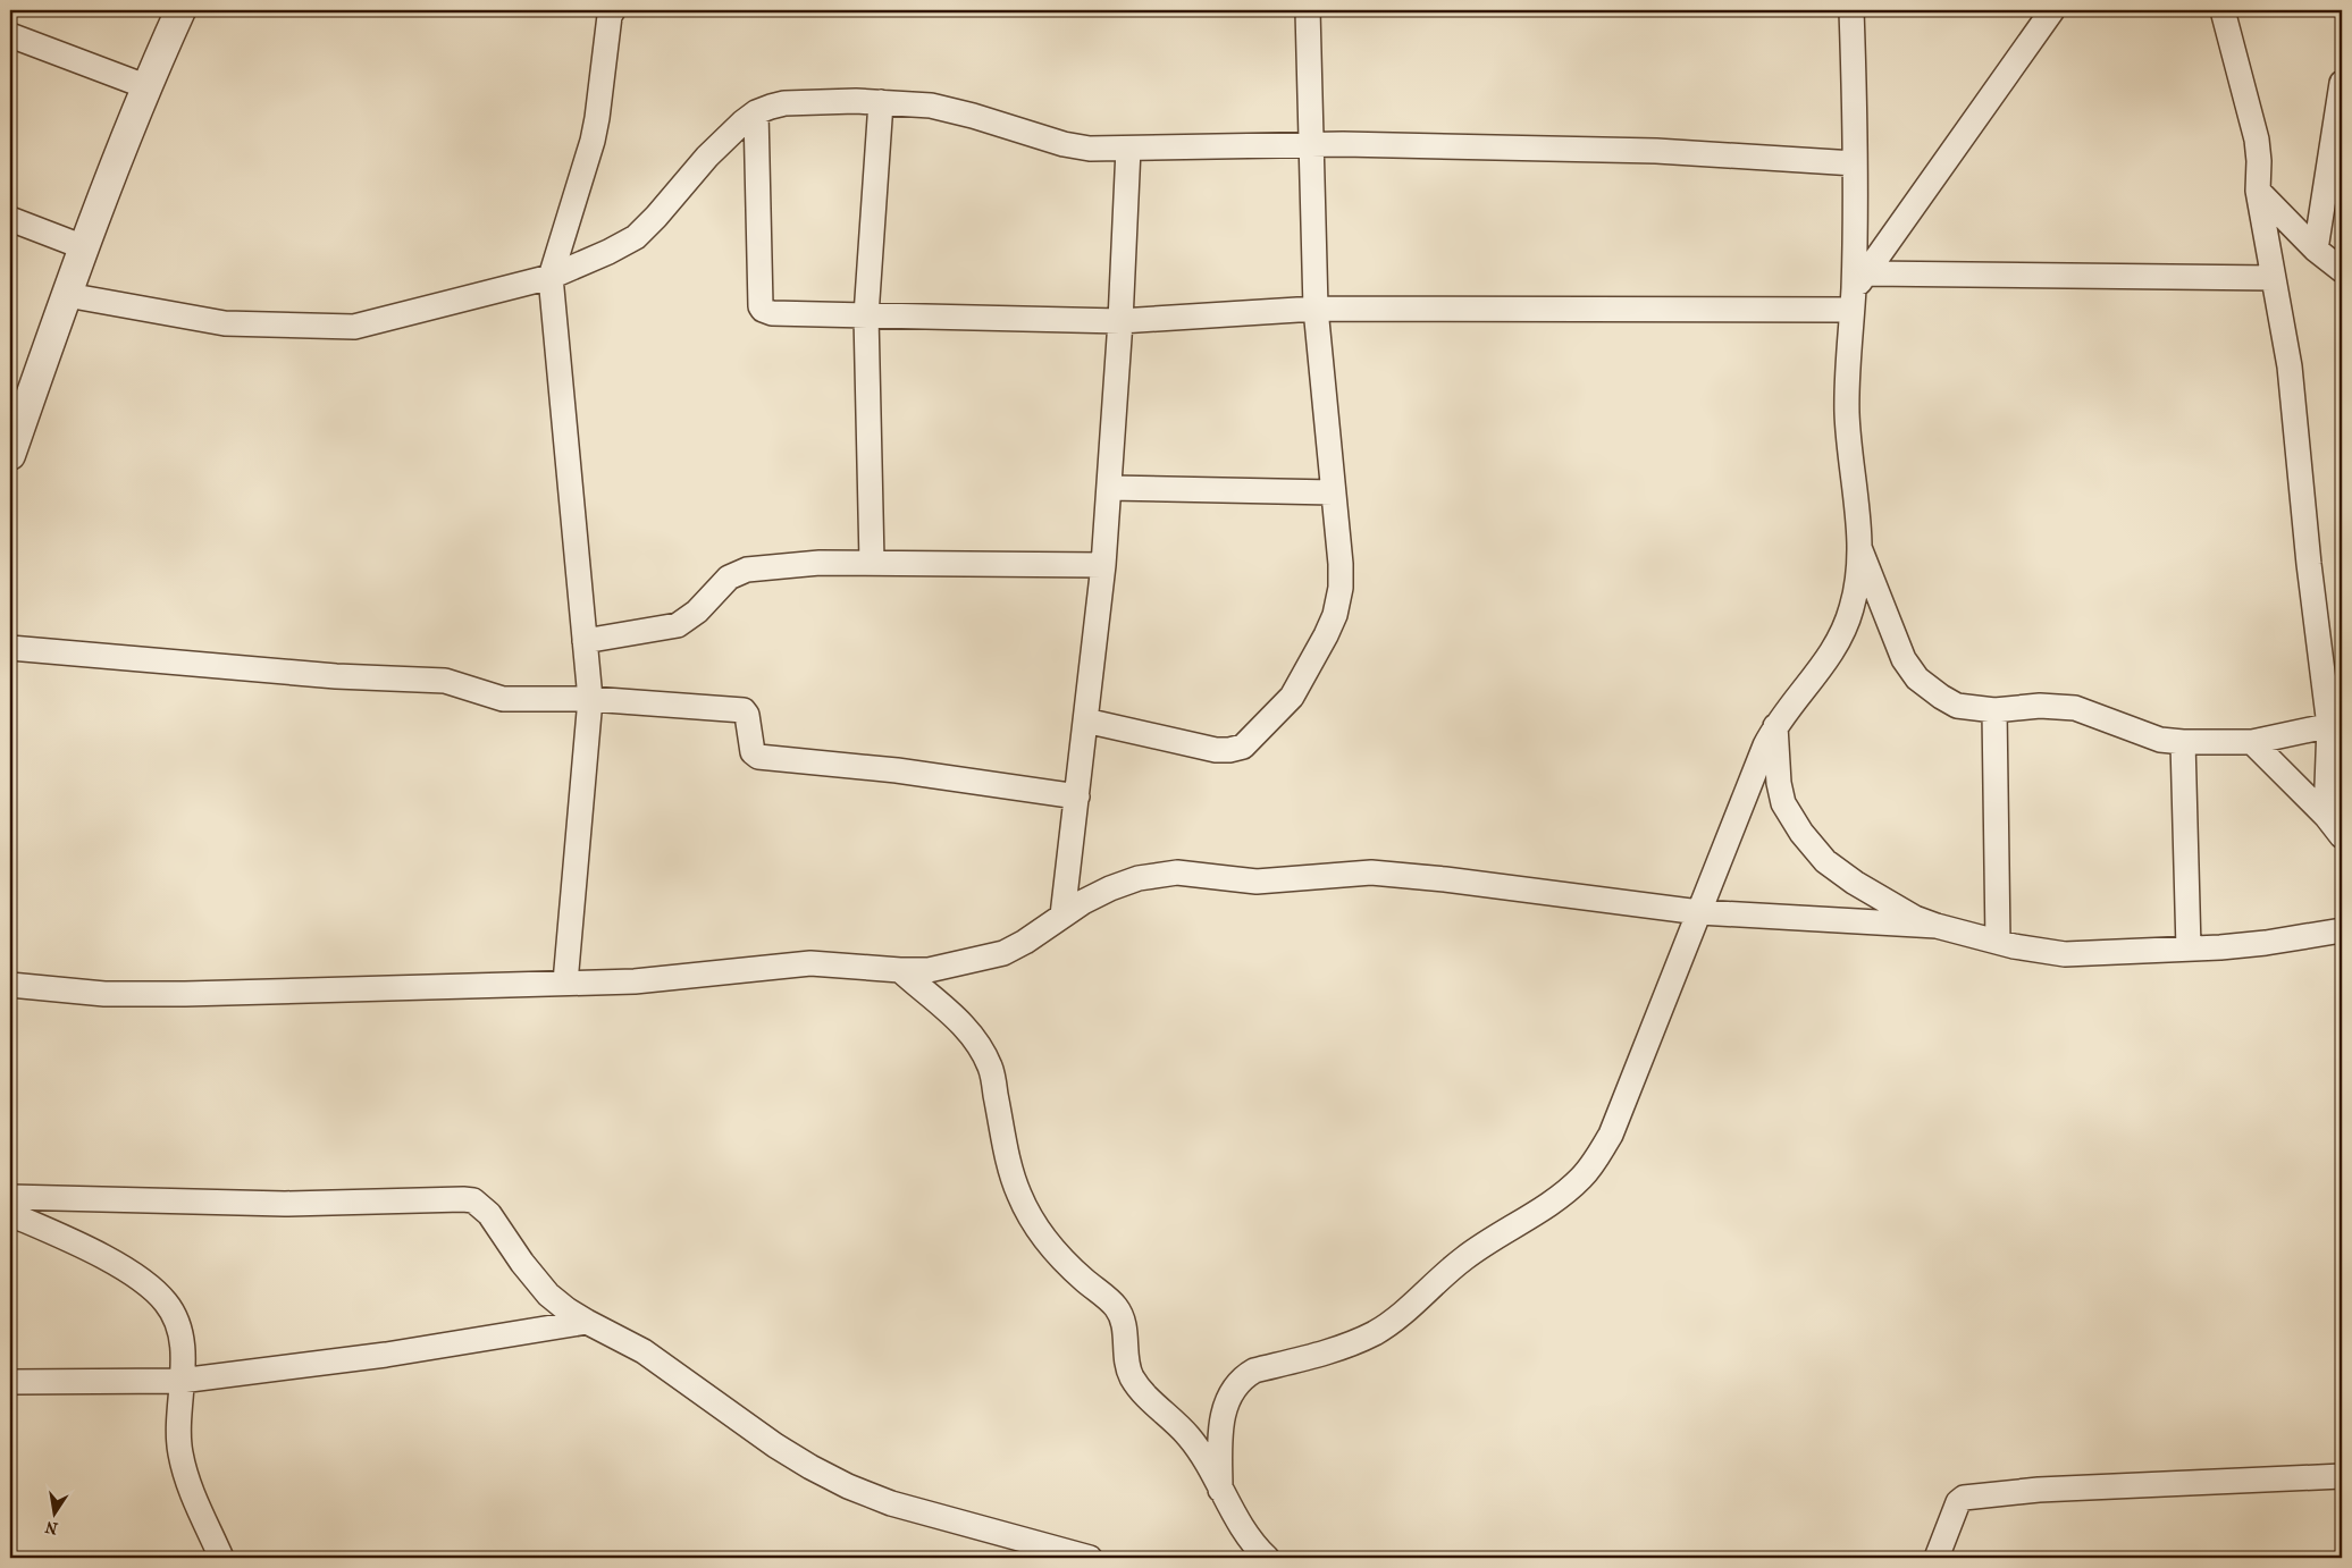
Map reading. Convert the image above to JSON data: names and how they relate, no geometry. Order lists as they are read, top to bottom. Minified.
{"north":"bottom"}
